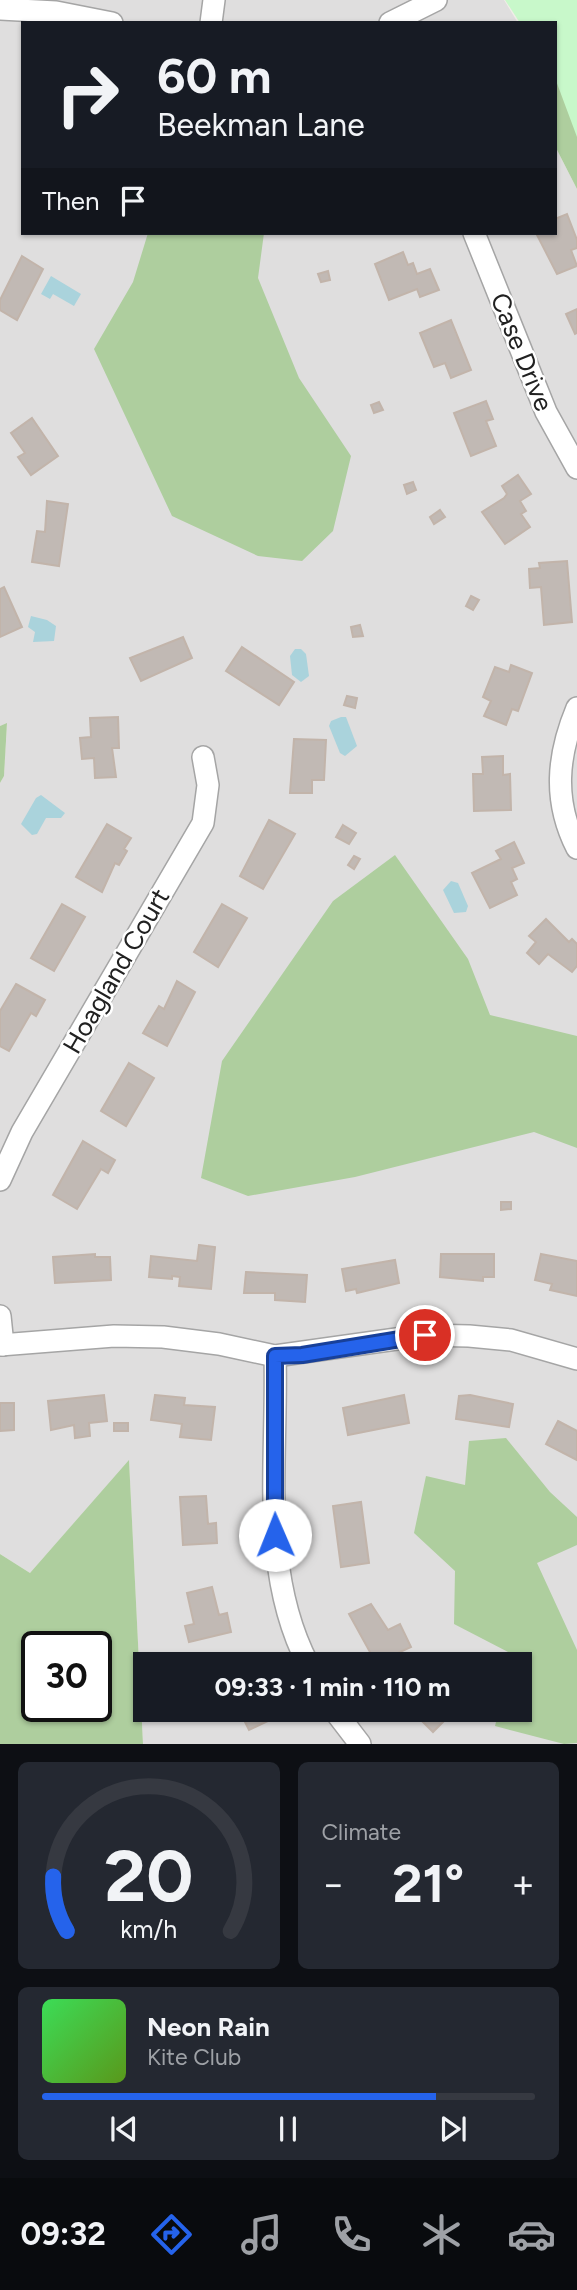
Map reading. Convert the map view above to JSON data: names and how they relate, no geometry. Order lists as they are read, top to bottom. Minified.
{"streets":{"street":["Case Drive","Hoagland Court"]},"page":{"turn":["60 m","Beekman Lane"],"then":"Then","limit":"30","trip":"09:33 · 1 min · 110 m","tile":"Climate","heat":["−","21°","+"],"song":["Neon Rain","Kite Club"],"tabs":"09:32","gauge":["20","km/h"]}}
